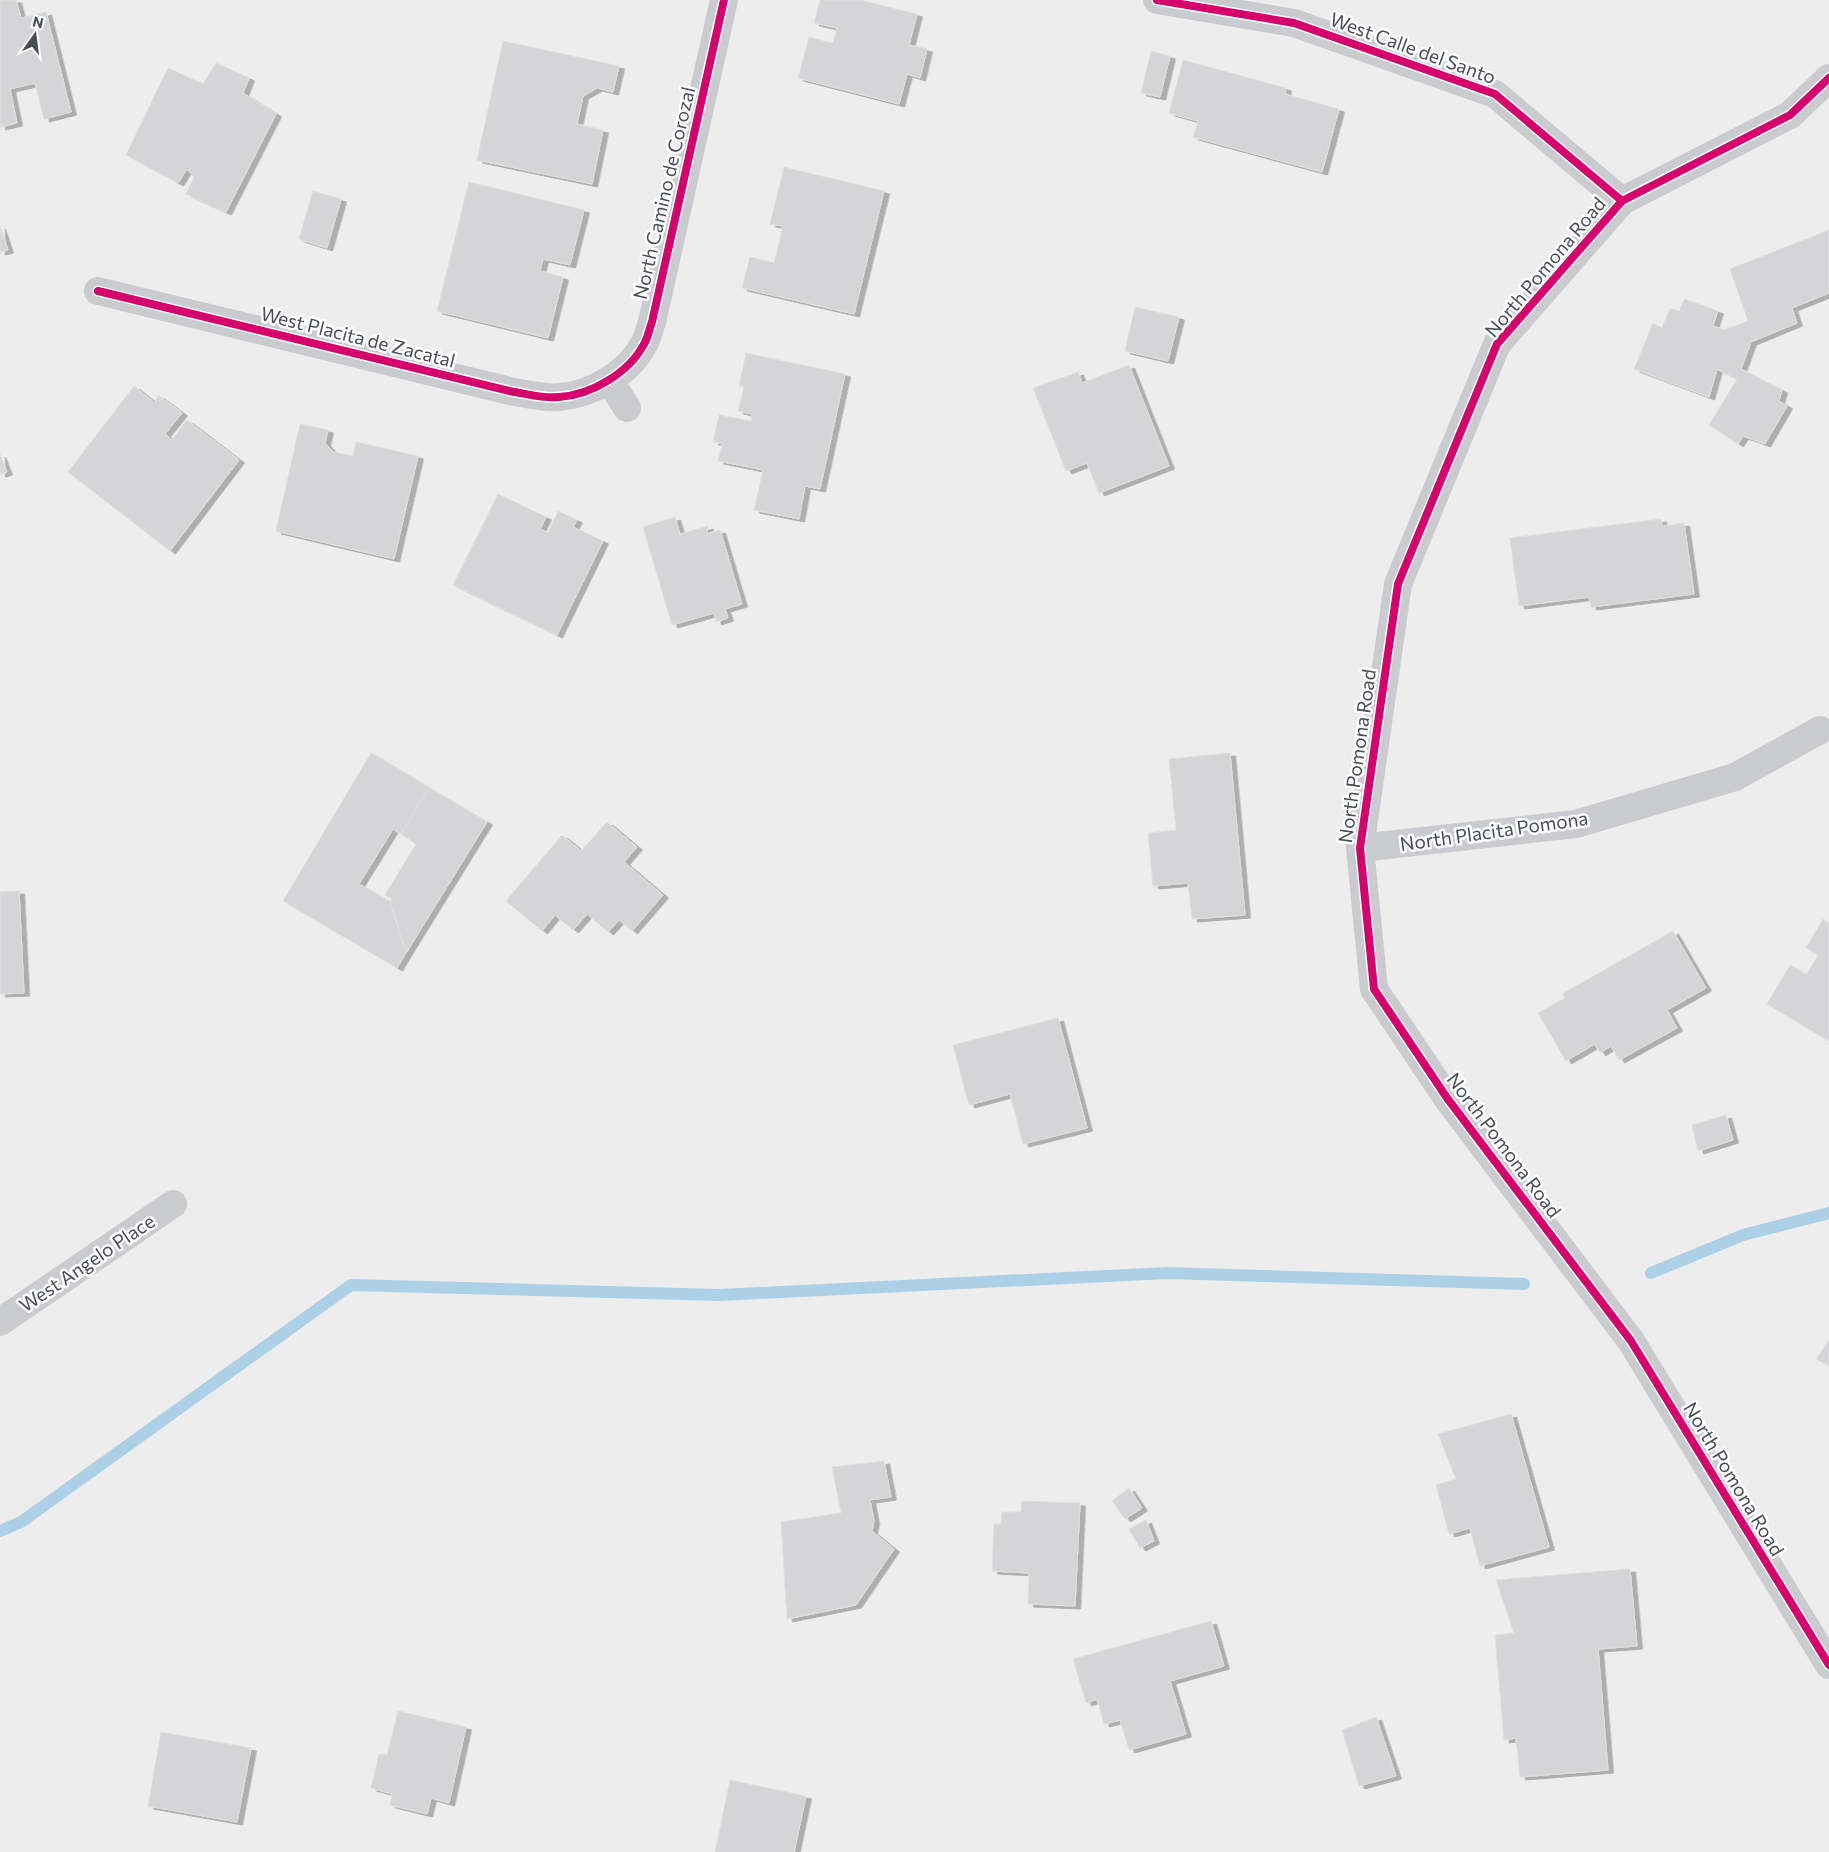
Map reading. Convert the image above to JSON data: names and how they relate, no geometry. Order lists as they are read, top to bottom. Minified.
{"streets":{"street":["West Calle del Santo","North Camino de Corozal","North Pomona Road","West Placita de Zacatal","North Placita Pomona","West Angelo Place"]},"crossings":[["West Calle del Santo","North Pomona Road"],["North Camino de Corozal","West Placita de Zacatal"],["North Pomona Road","North Placita Pomona"]],"north":"top"}
